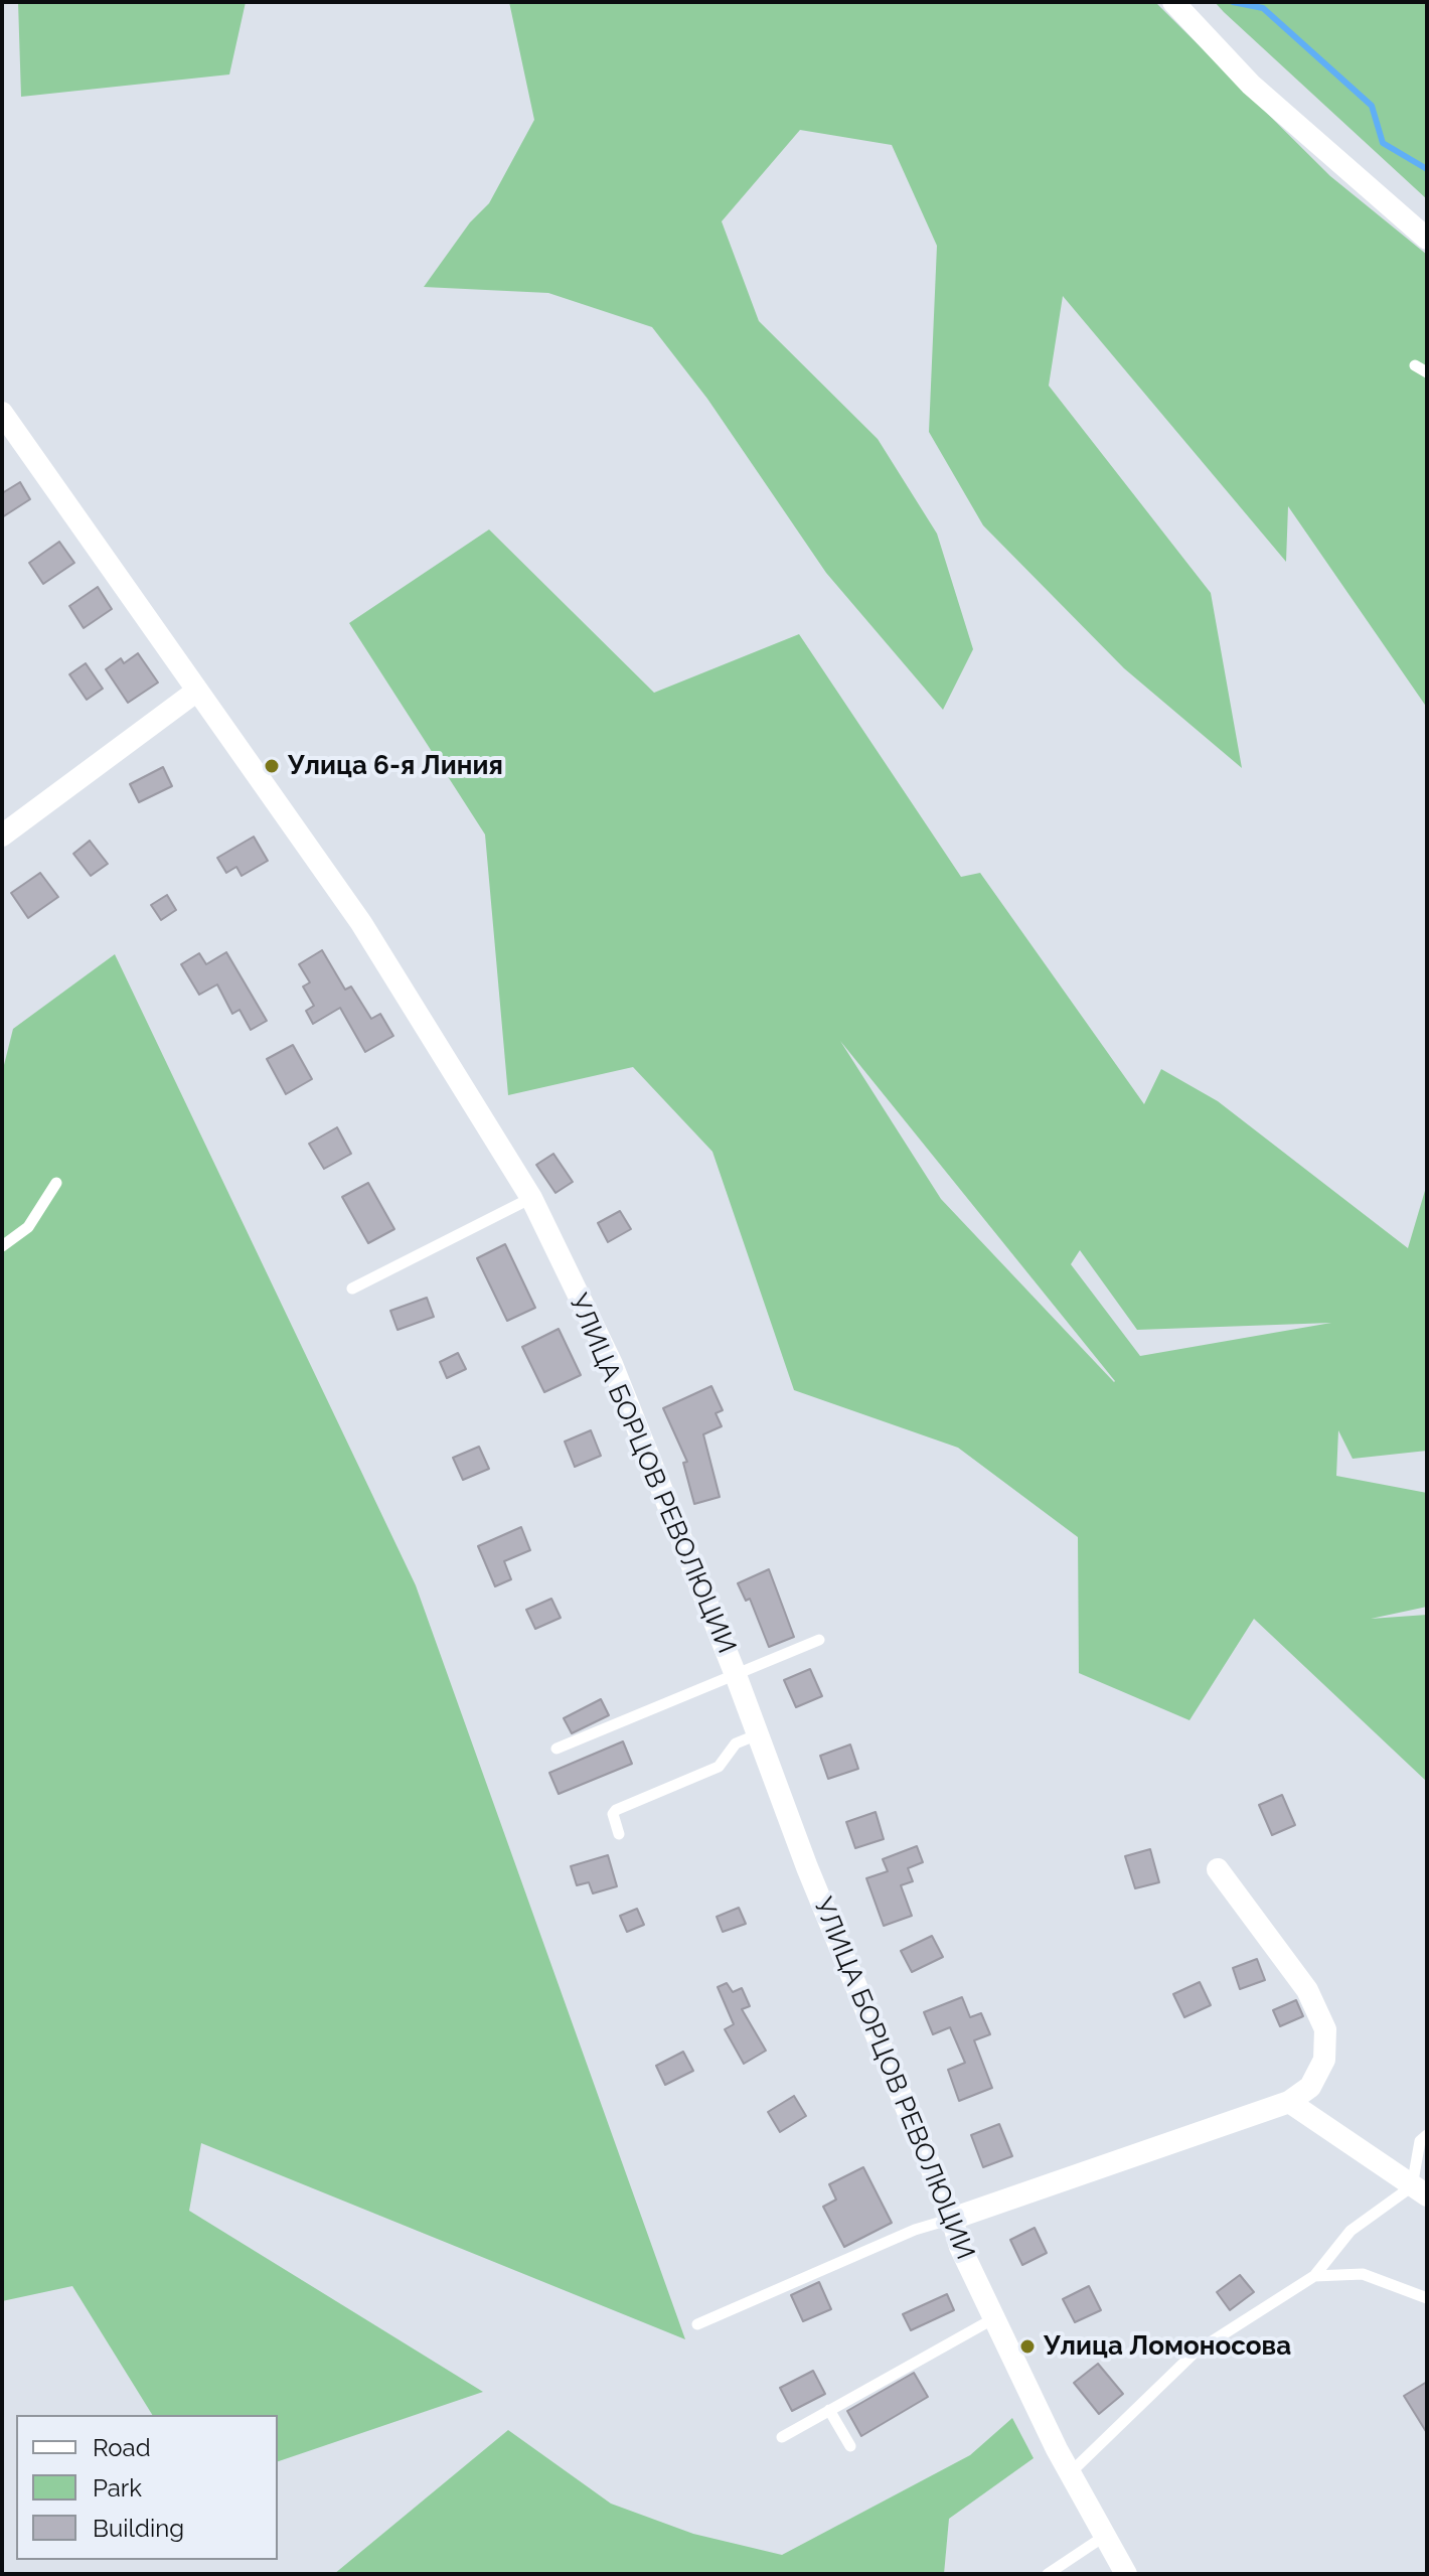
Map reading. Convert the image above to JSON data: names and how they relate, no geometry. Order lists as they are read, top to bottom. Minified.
{"streets":{"street":["УЛИЦА БОРЦОВ РЕВОЛЮЦИИ"]},"places":["Улица 6-я Линия","Улица Ломоносова"],"legend":["Road","Park","Building"]}
